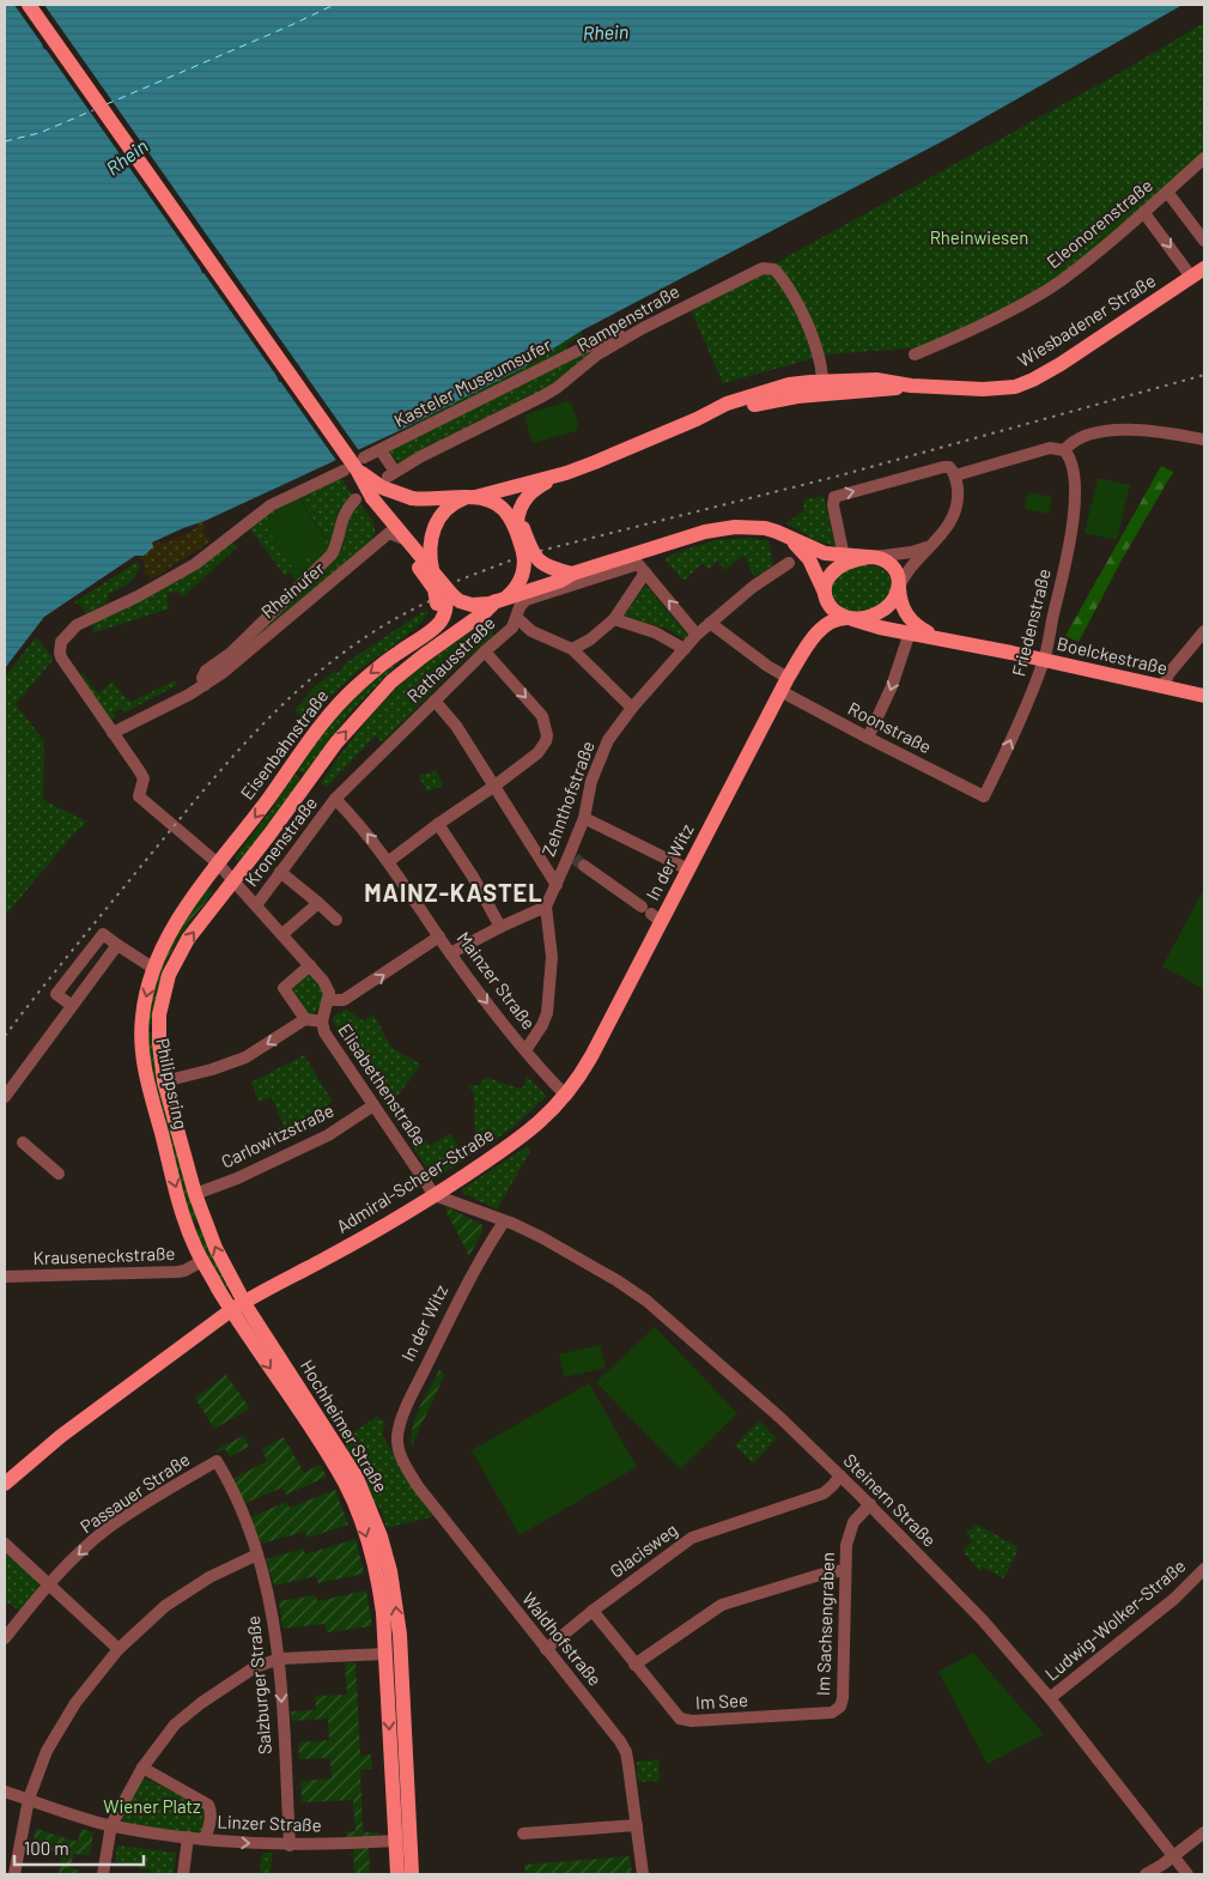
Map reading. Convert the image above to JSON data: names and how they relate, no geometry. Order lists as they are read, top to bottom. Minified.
{"streets":{"main road":["Wiesbadener Straße","Boelckestraße","Eisenbahnstraße","In der Witz","Philippsring","Admiral-Scheer-Straße","Hochheimer Straße"],"street":["Eleonorenstraße","Rampenstraße","Kasteler Museumsufer","Rheinufer","Friedenstraße","Rathausstraße","Roonstraße","Zehnthofstraße","Kronenstraße","Mainzer Straße","Elisabethenstraße","Carlowitzstraße","Krauseneckstraße","Passauer Straße","Steinern Straße","Glacisweg","Ludwig-Wolker-Straße","Im Sachsengraben","Waldhofstraße","Salzburger Straße","Im See","Linzer Straße"]},"crossings":[["Rampenstraße","Kasteler Museumsufer"],["Kasteler Museumsufer","Rheinufer"],["Friedenstraße","Boelckestraße"],["Friedenstraße","Roonstraße"],["Boelckestraße","In der Witz"],["Rathausstraße","Kronenstraße"],["Rathausstraße","Mainzer Straße"],["Roonstraße","Zehnthofstraße"],["Roonstraße","In der Witz"],["Eisenbahnstraße","Philippsring"],["Kronenstraße","Mainzer Straße"],["In der Witz","Mainzer Straße"],["In der Witz","Admiral-Scheer-Straße"],["In der Witz","Steinern Straße"],["In der Witz","Waldhofstraße"],["Mainzer Straße","Admiral-Scheer-Straße"],["Philippsring","Carlowitzstraße"],["Philippsring","Admiral-Scheer-Straße"],["Philippsring","Krauseneckstraße"],["Philippsring","Hochheimer Straße"],["Elisabethenstraße","Carlowitzstraße"],["Elisabethenstraße","Admiral-Scheer-Straße"],["Admiral-Scheer-Straße","Hochheimer Straße"],["Hochheimer Straße","Linzer Straße"],["Passauer Straße","Salzburger Straße"],["Steinern Straße","Glacisweg"],["Steinern Straße","Ludwig-Wolker-Straße"],["Steinern Straße","Im Sachsengraben"],["Glacisweg","Waldhofstraße"],["Glacisweg","Im See"],["Im Sachsengraben","Im See"],["Salzburger Straße","Linzer Straße"]],"one_way":["Friedenstraße","Salzburger Straße"],"districts":["MAINZ-KASTEL"],"water":["Rhein"],"parks":["Rheinwiesen","Wiener Platz"],"scale_bar":"100 m"}
